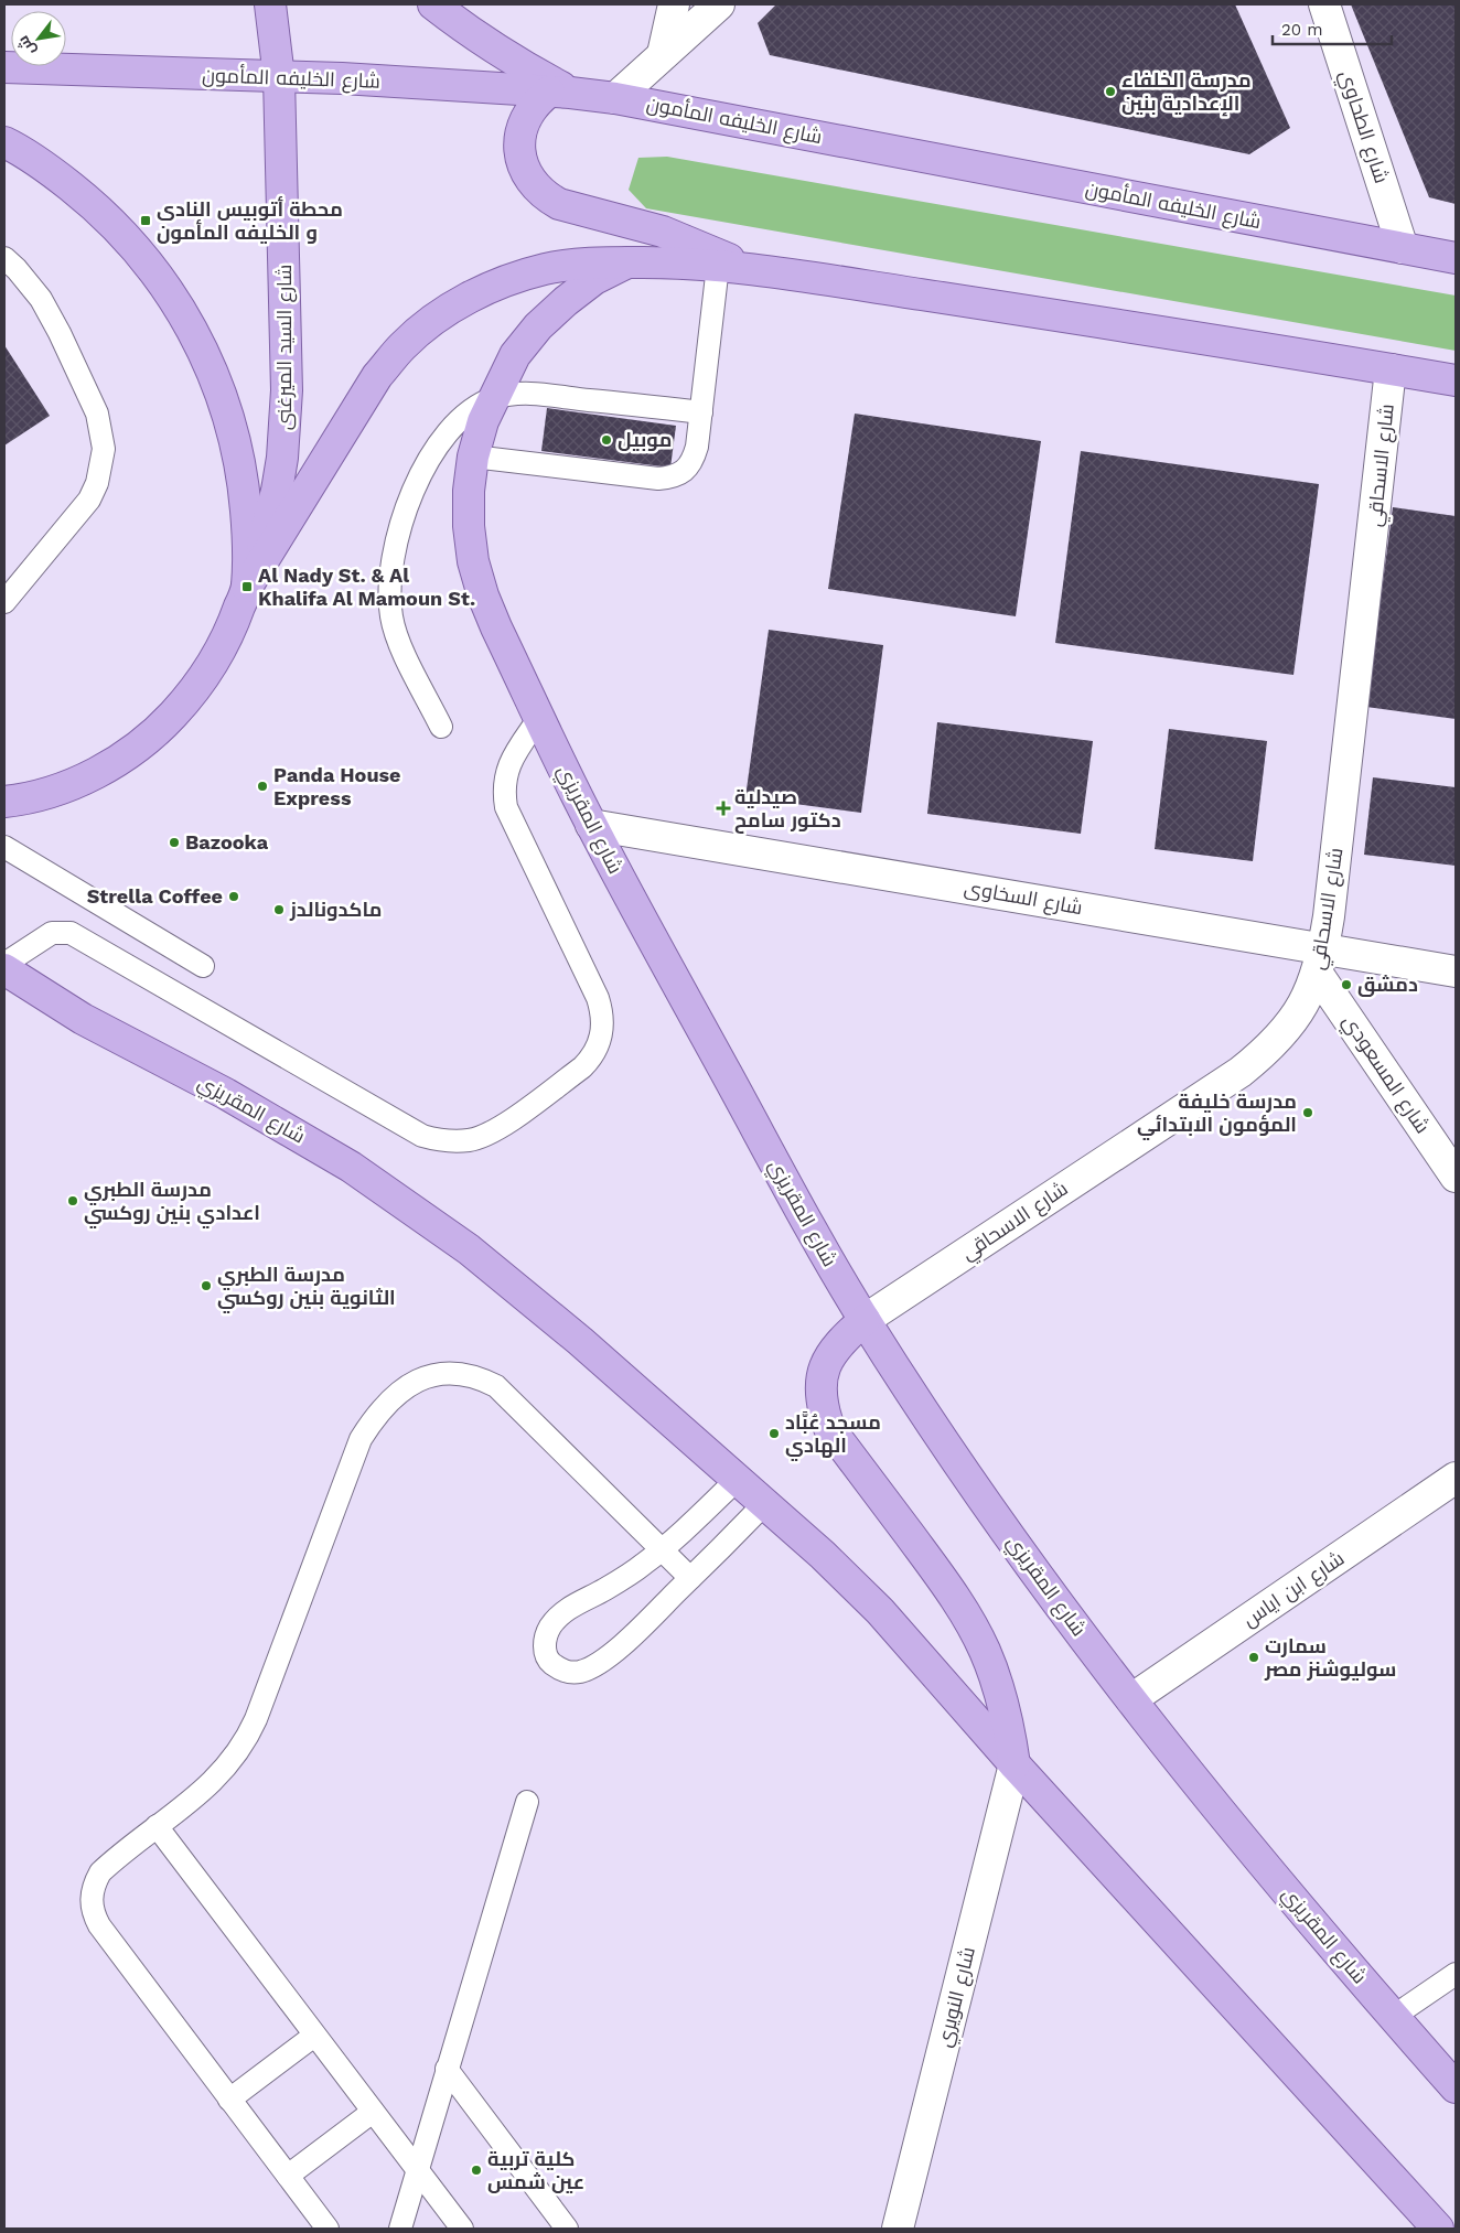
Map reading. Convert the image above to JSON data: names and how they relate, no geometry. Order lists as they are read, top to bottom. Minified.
{"streets":{"main road":["شارع الخليفه المأمون","شارع السيد الميرغنى","شارع المقريزي"],"street":["شارع الطحاوي","شارع الاسحاقي","شارع السخاوى","شارع المسعودي","شارع ابن اياس","شارع النويري"]},"crossings":[["شارع الخليفه المأمون","شارع الطحاوي"],["شارع الخليفه المأمون","شارع السيد الميرغنى"],["شارع الاسحاقي","شارع المقريزي"],["شارع الاسحاقي","شارع السخاوى"],["شارع الاسحاقي","شارع المسعودي"],["شارع المقريزي","شارع السخاوى"],["شارع المقريزي","شارع ابن اياس"],["شارع المقريزي","شارع النويري"],["شارع السخاوى","شارع المسعودي"]],"places":{"other":["مدرسة الخلفاء الإعدادية بنين","موبيل","Panda House Express","Bazooka","Strella Coffee","ماكدونالدز","دمشق","مدرسة خليفة المؤمون الابتدائي","مدرسة الطبري اعدادي بنين روكسي","مدرسة الطبري الثانوية بنين روكسي","مسجد عُبَّاد الهادي","سمارت سوليوشنز مصر","كلية تربية عين شمس"],"transit":["محطة أتوبيس النادى و الخليفه المأمون","Al Nady St. & Al Khalifa Al Mamoun St."],"health":["صيدلية دكتور سامح"]},"scale_bar":"20 m","north":"bottom left"}
